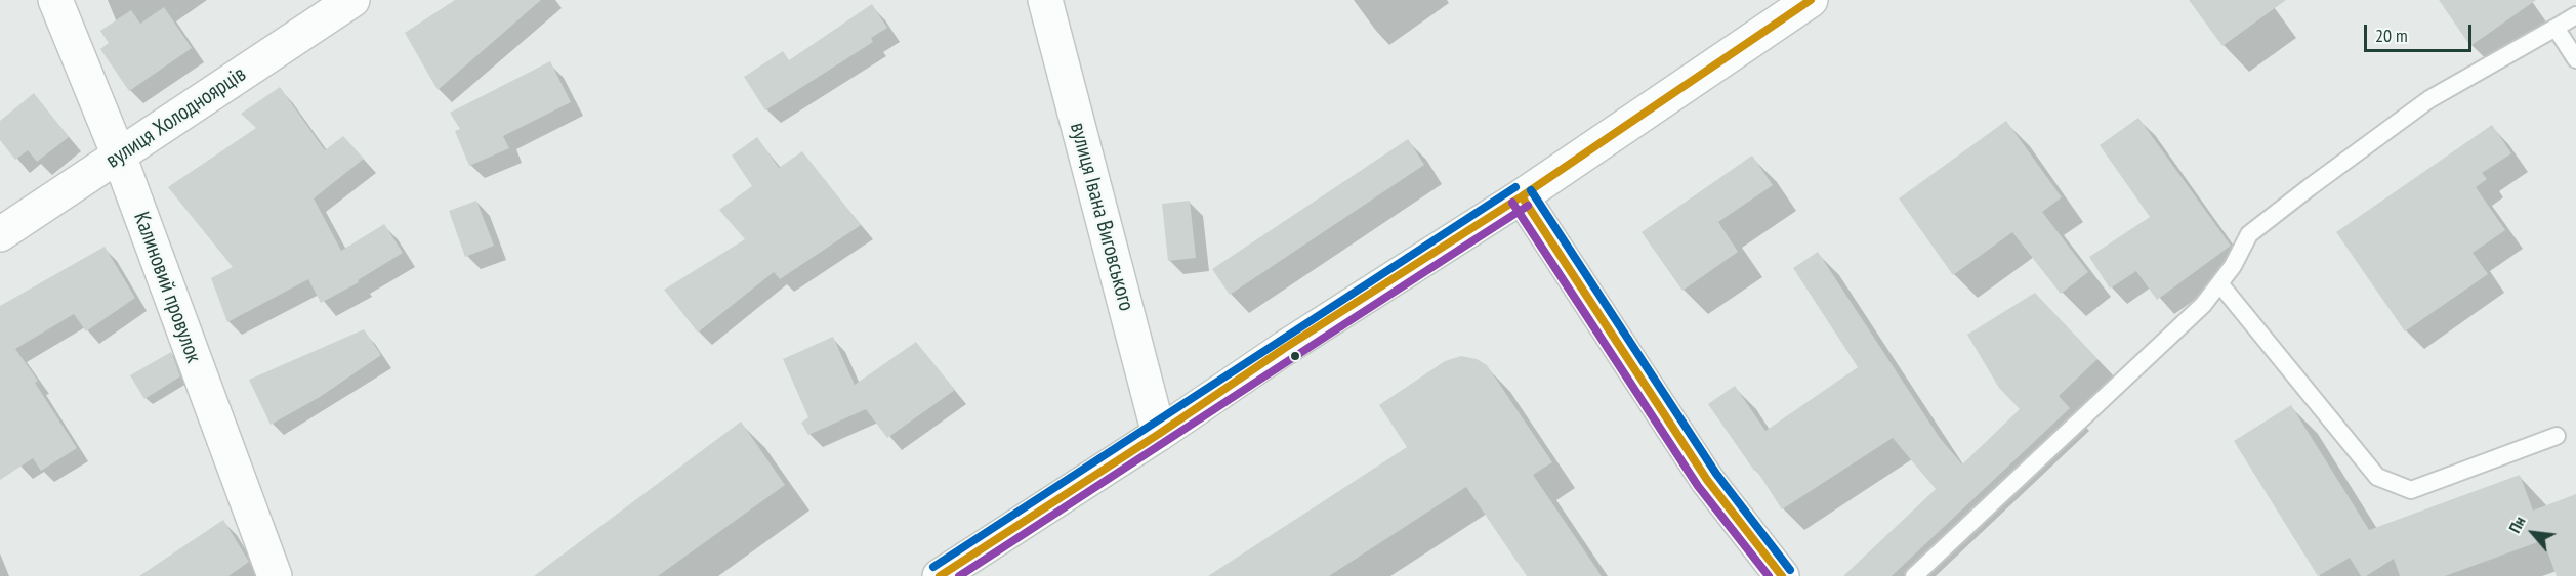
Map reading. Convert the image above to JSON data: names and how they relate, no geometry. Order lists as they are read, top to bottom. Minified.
{"streets":{"street":["вулиця Холодноярців","вулиця Івана Виговського","Калиновий провулок"]},"crossings":[["вулиця Холодноярців","Калиновий провулок"]],"scale_bar":"20 m","north":"top left"}
